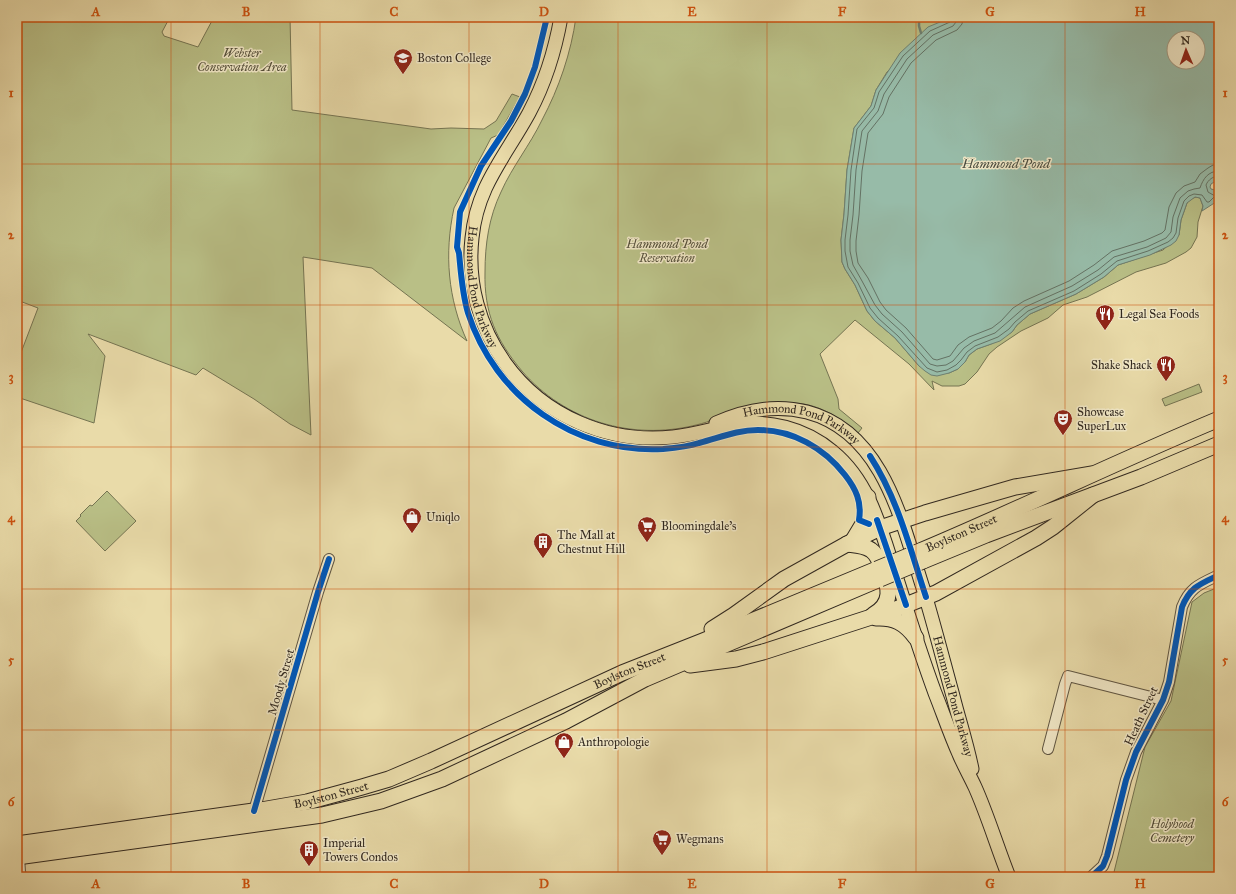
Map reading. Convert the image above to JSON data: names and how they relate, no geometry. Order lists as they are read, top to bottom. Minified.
{"streets":{"highway":["Boylston Street"],"main road":["Hammond Pond Parkway"],"street":["Moody Street","Heath Street"]},"crossings":[["Boylston Street","Moody Street"]],"water":["Hammond Pond"],"parks":["Webster Conservation Area","Hammond Pond Reservation","Holyhood Cemetery"],"places":{"school or university":["Boston College"],"restaurant":["Legal Sea Foods","Shake Shack"],"theatre":["Showcase SuperLux"],"shop":["Uniqlo","Anthropologie"],"supermarket":["Bloomingdale's","Wegmans"],"building":["The Mall at Chestnut Hill","Imperial Towers Condos"]},"north":"top","grid":{"columns":["A","B","C","D","E","F","G","H"],"rows":["1","2","3","4","5","6"]}}
